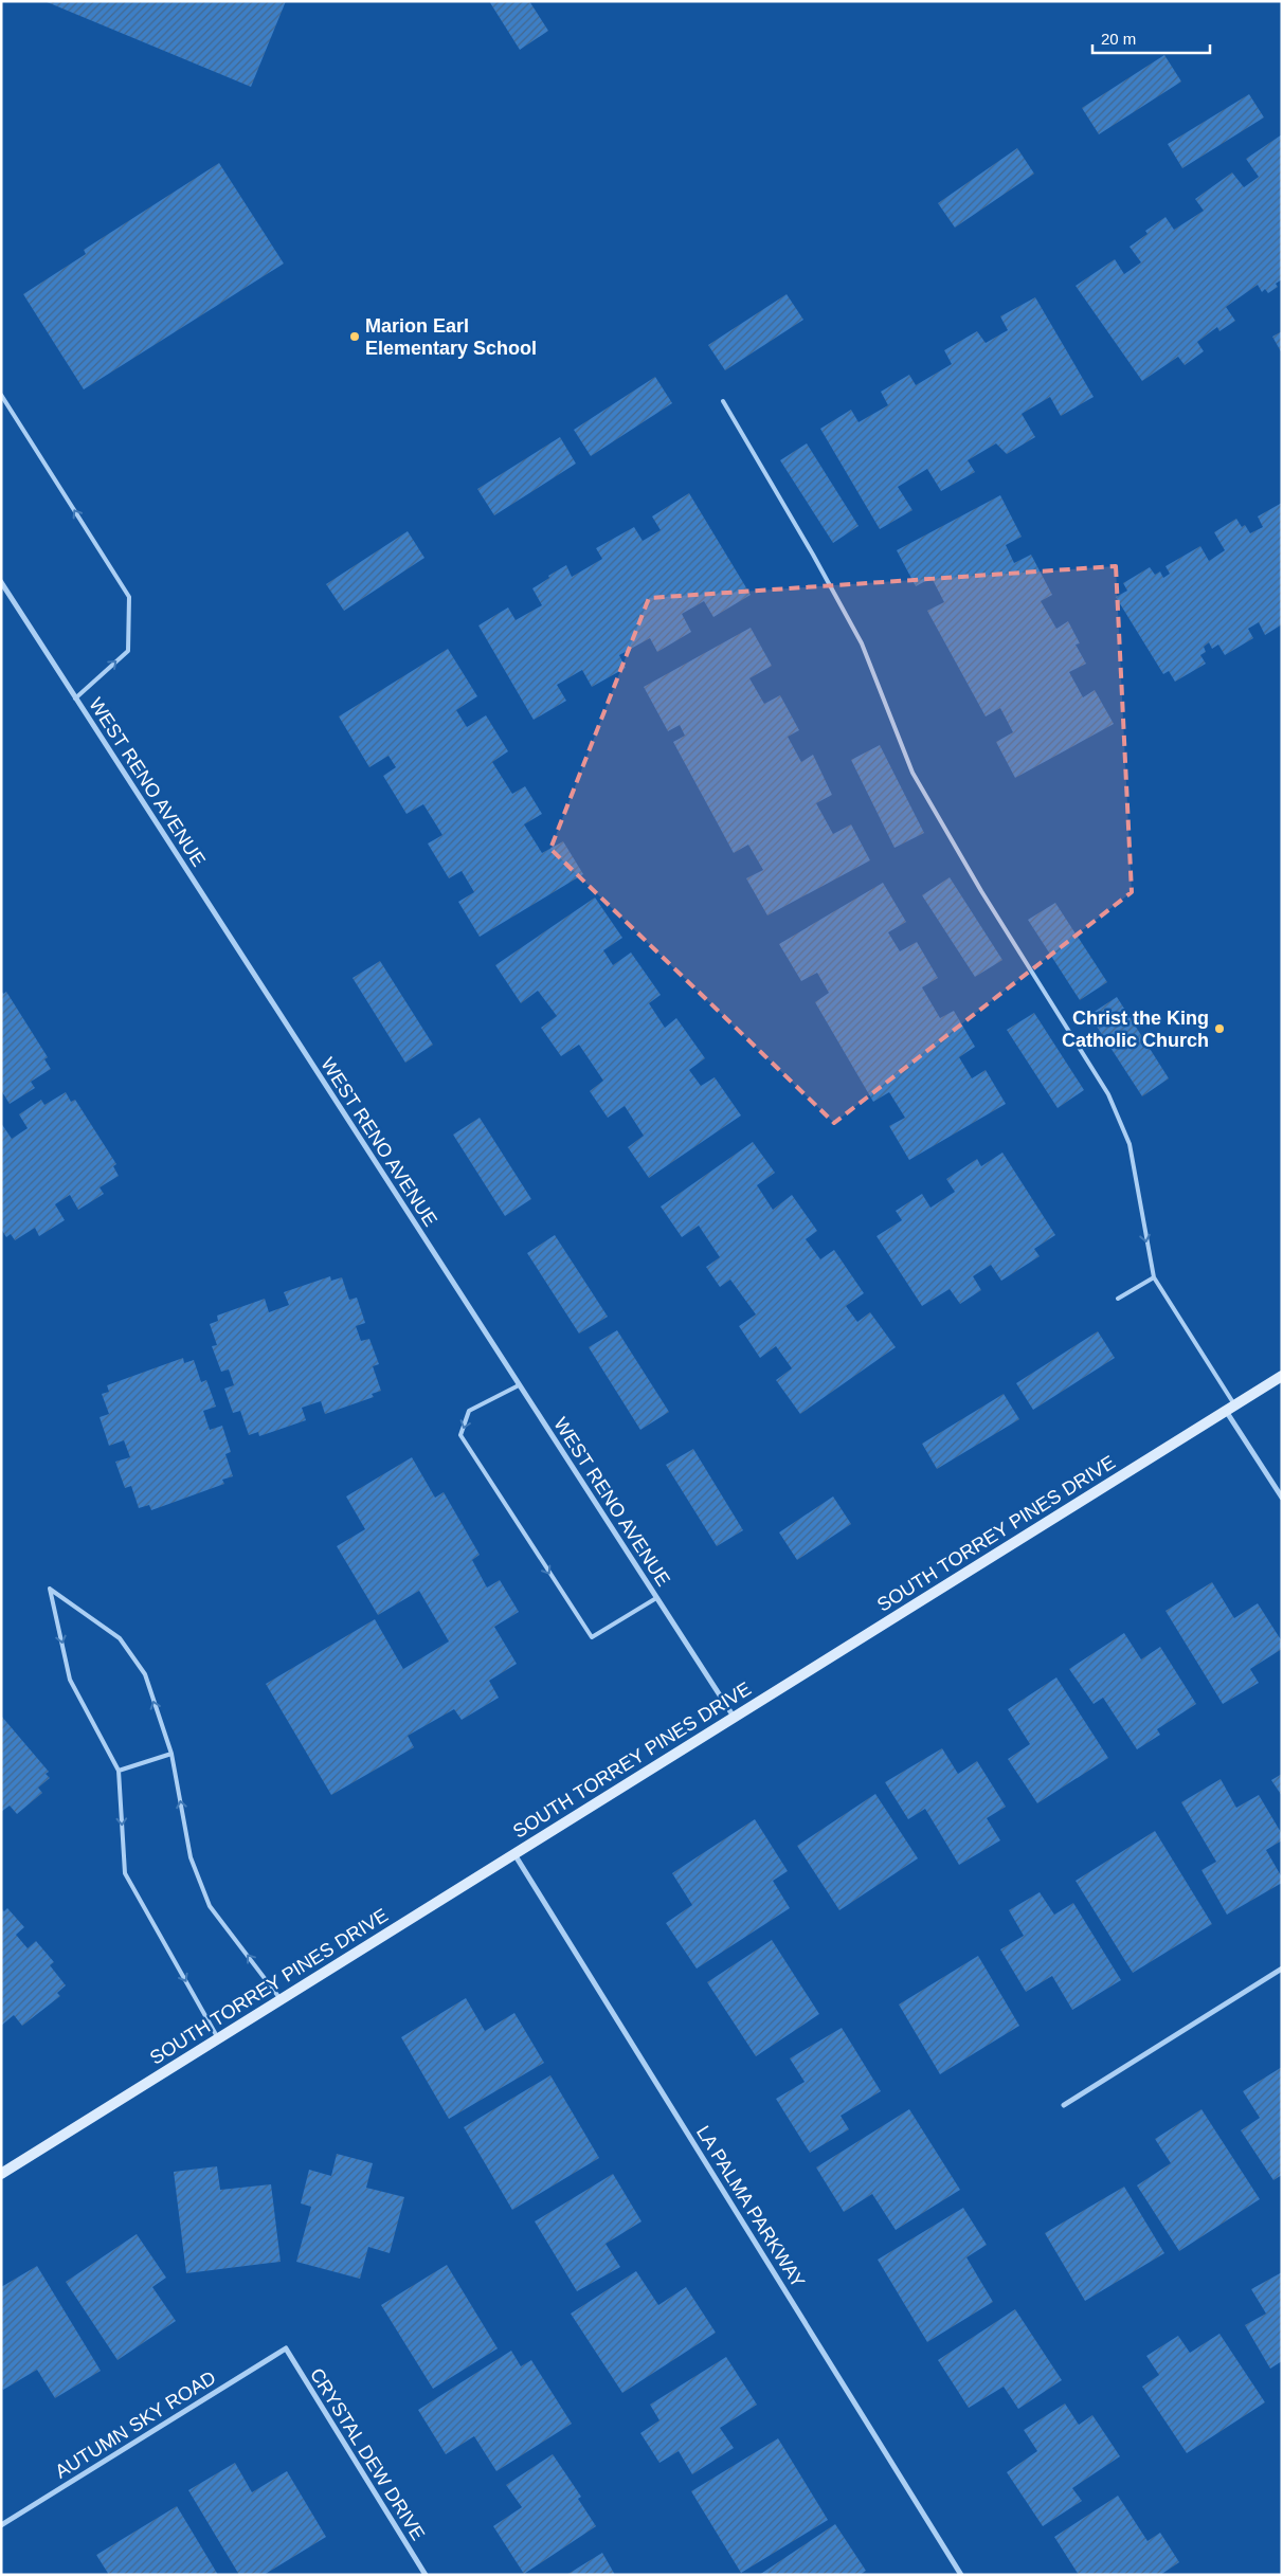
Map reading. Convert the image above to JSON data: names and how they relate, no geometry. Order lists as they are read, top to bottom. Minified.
{"streets":{"main road":["SOUTH TORREY PINES DRIVE"],"street":["WEST RENO AVENUE","LA PALMA PARKWAY","AUTUMN SKY ROAD","CRYSTAL DEW DRIVE"]},"crossings":[["WEST RENO AVENUE","SOUTH TORREY PINES DRIVE"],["SOUTH TORREY PINES DRIVE","LA PALMA PARKWAY"],["AUTUMN SKY ROAD","CRYSTAL DEW DRIVE"]],"places":["Marion Earl Elementary School","Christ the King Catholic Church"],"scale_bar":"20 m"}
